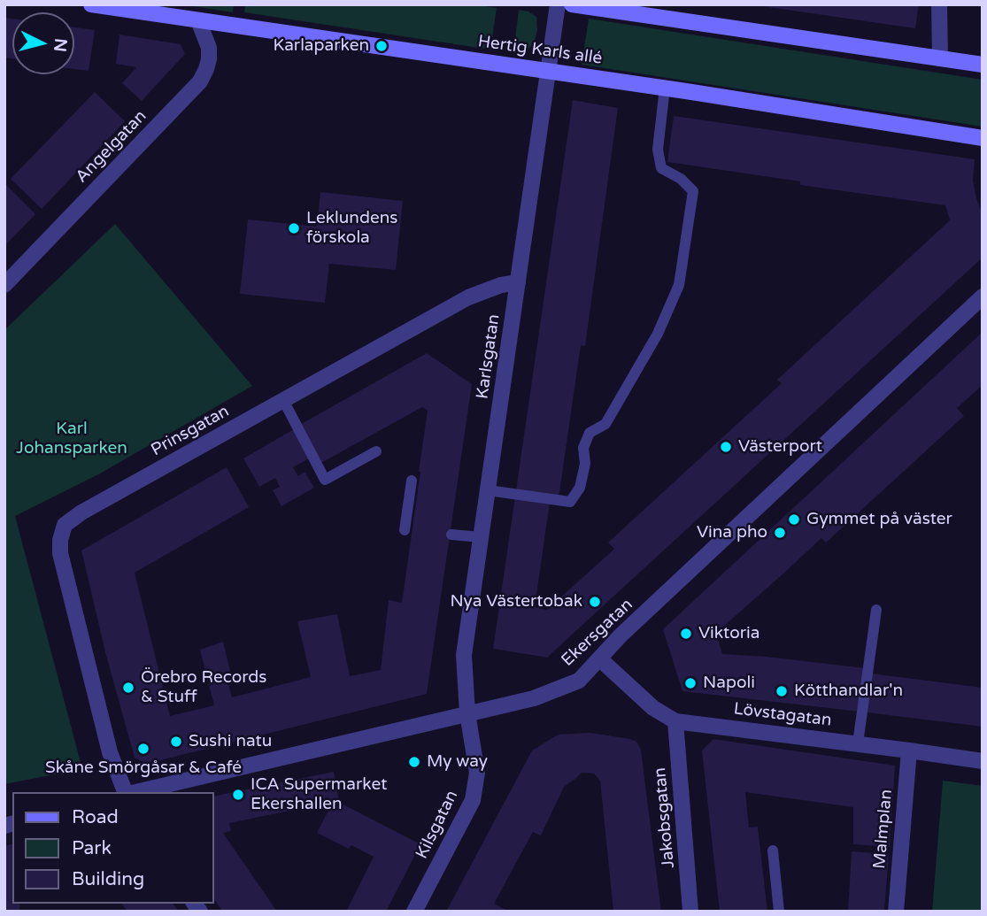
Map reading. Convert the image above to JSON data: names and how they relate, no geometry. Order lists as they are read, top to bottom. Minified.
{"streets":{"main road":["Hertig Karls allé"],"street":["Angelgatan","Karlsgatan","Prinsgatan","Ekersgatan","Lövstagatan","Jakobsgatan","Kilsgatan","Malmplan"]},"crossings":[["Hertig Karls allé","Angelgatan"],["Hertig Karls allé","Karlsgatan"],["Karlsgatan","Prinsgatan"],["Karlsgatan","Ekersgatan"],["Karlsgatan","Kilsgatan"],["Ekersgatan","Lövstagatan"],["Ekersgatan","Kilsgatan"],["Lövstagatan","Jakobsgatan"],["Lövstagatan","Malmplan"]],"parks":["Karl Johansparken"],"places":["Karlaparken","Leklundens förskola","Västerport","Gymmet på väster","Vina pho","Nya Västertobak","Viktoria","Napoli","Örebro Records & Stuff","Kötthandlar'n","Sushi natu","Skåne Smörgåsar & Café","My way","ICA Supermarket Ekershallen"],"legend":["Road","Park","Building"],"north":"right"}
